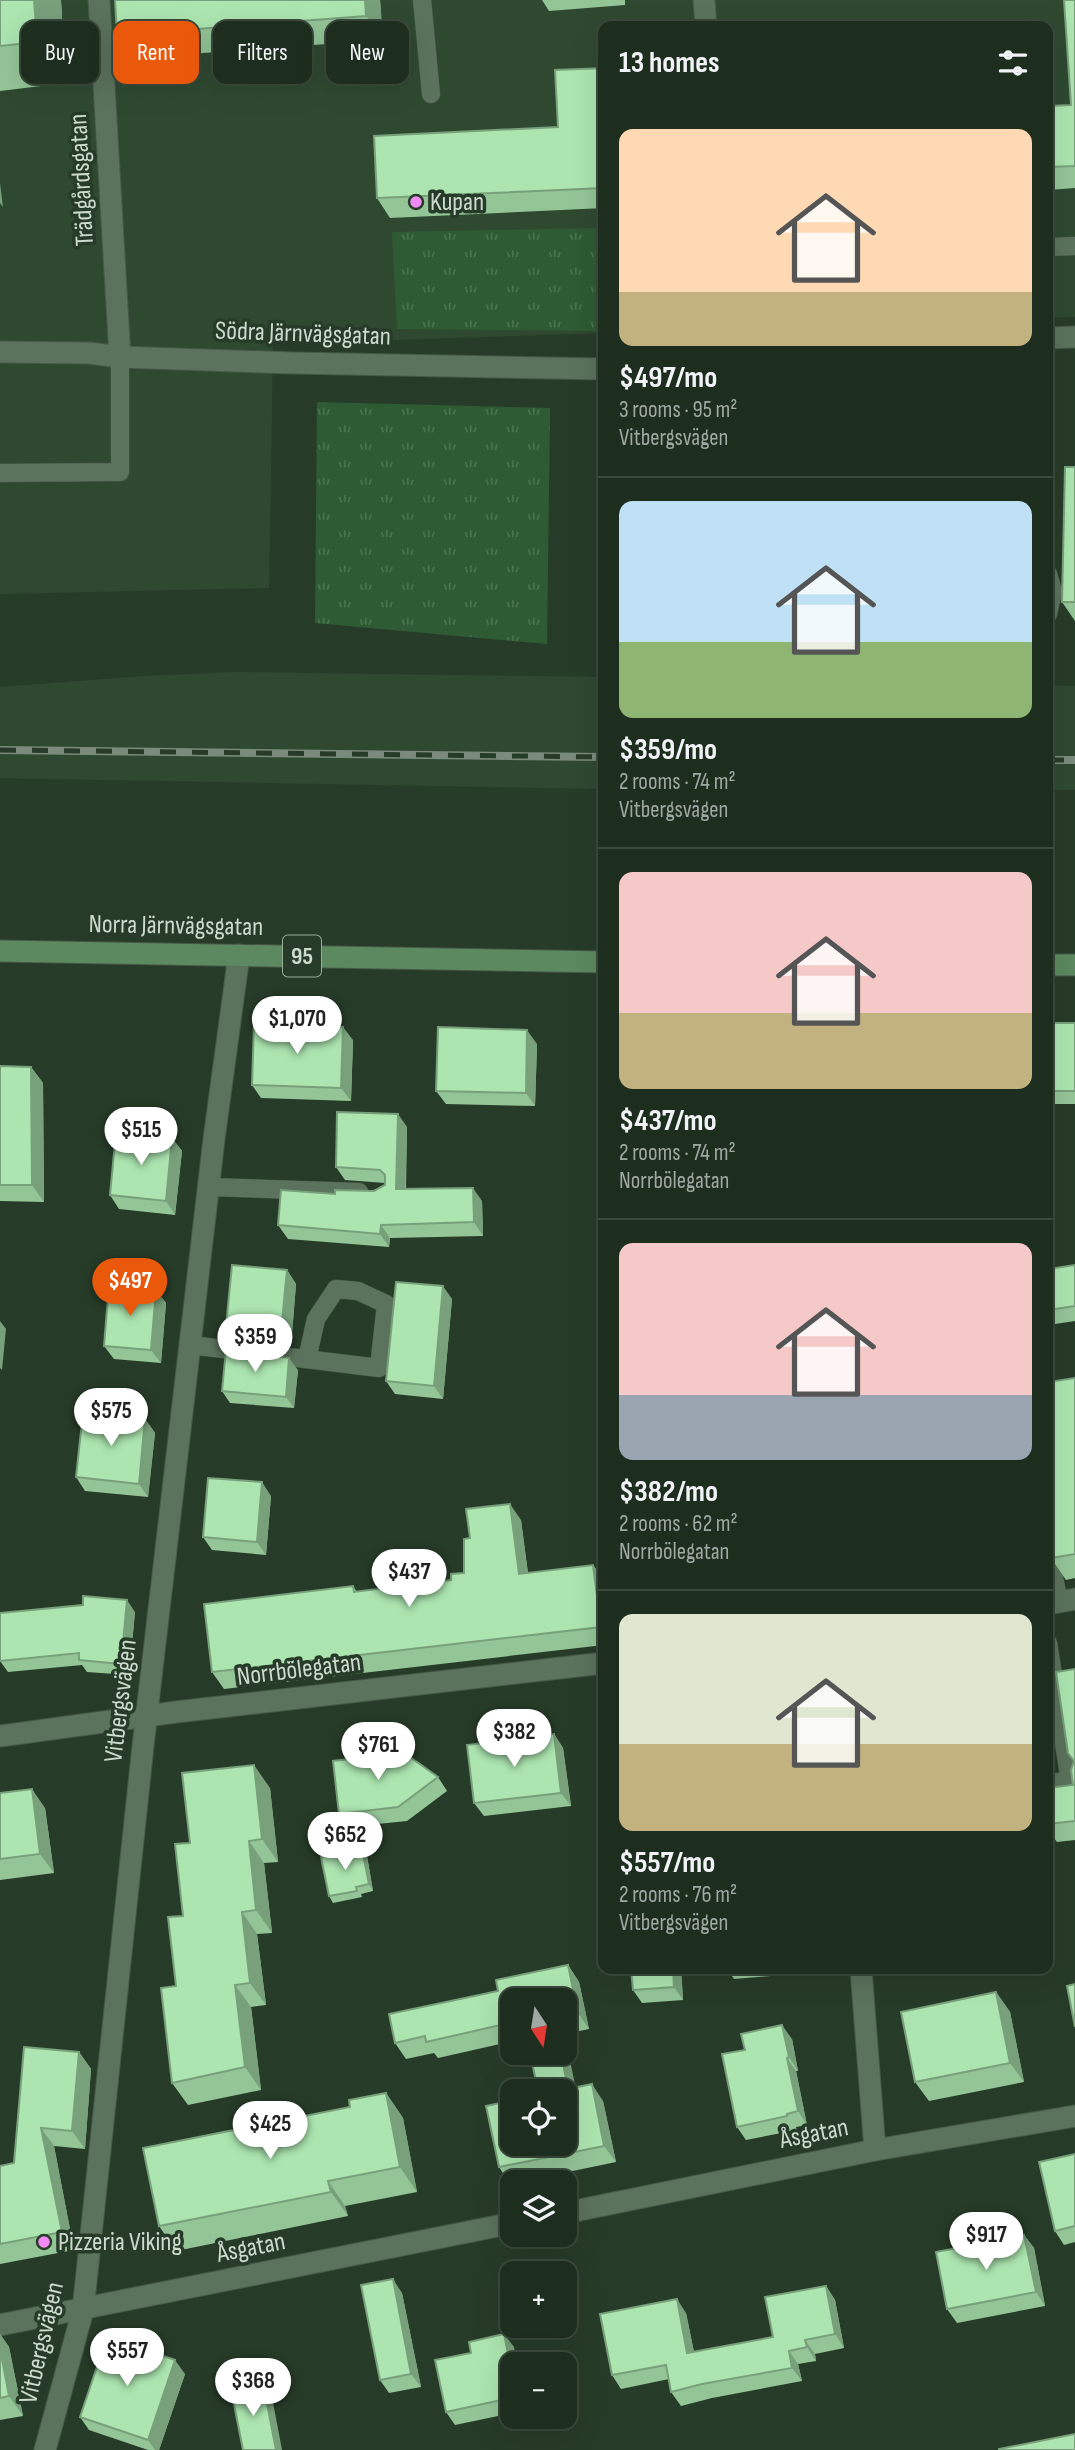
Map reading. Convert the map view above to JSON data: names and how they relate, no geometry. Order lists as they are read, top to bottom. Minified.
{"streets":{"main road":["Norra Järnvägsgatan","95"],"street":["Trädgårdsgatan","Södra Järnvägsgatan","Norrbölegatan","Vitbergsvägen","Åsgatan"]},"crossings":[["Trädgårdsgatan","Södra Järnvägsgatan"],["Norra Järnvägsgatan","Vitbergsvägen"],["Norrbölegatan","Vitbergsvägen"],["Vitbergsvägen","Åsgatan"]],"places":["Kupan","Pizzeria Viking"],"north":"bottom","page":{"chip":["Buy","Rent","Filters","New"],"heading":"13 homes","list":[{"name":"$497/mo","note":"3 rooms · 95 m² · Vitbergsvägen"},{"name":"$359/mo","note":"2 rooms · 74 m² · Vitbergsvägen"},{"name":"$437/mo","note":"2 rooms · 74 m² · Norrbölegatan"},{"name":"$382/mo","note":"2 rooms · 62 m² · Norrbölegatan"},{"name":"$557/mo","note":"2 rooms · 76 m² · Vitbergsvägen"}],"price":["$1,070","$515","$497","$359","$575","$437","$382","$761","$652","$425","$917","$557","$368"],"map_buttons":["+","−"]}}
